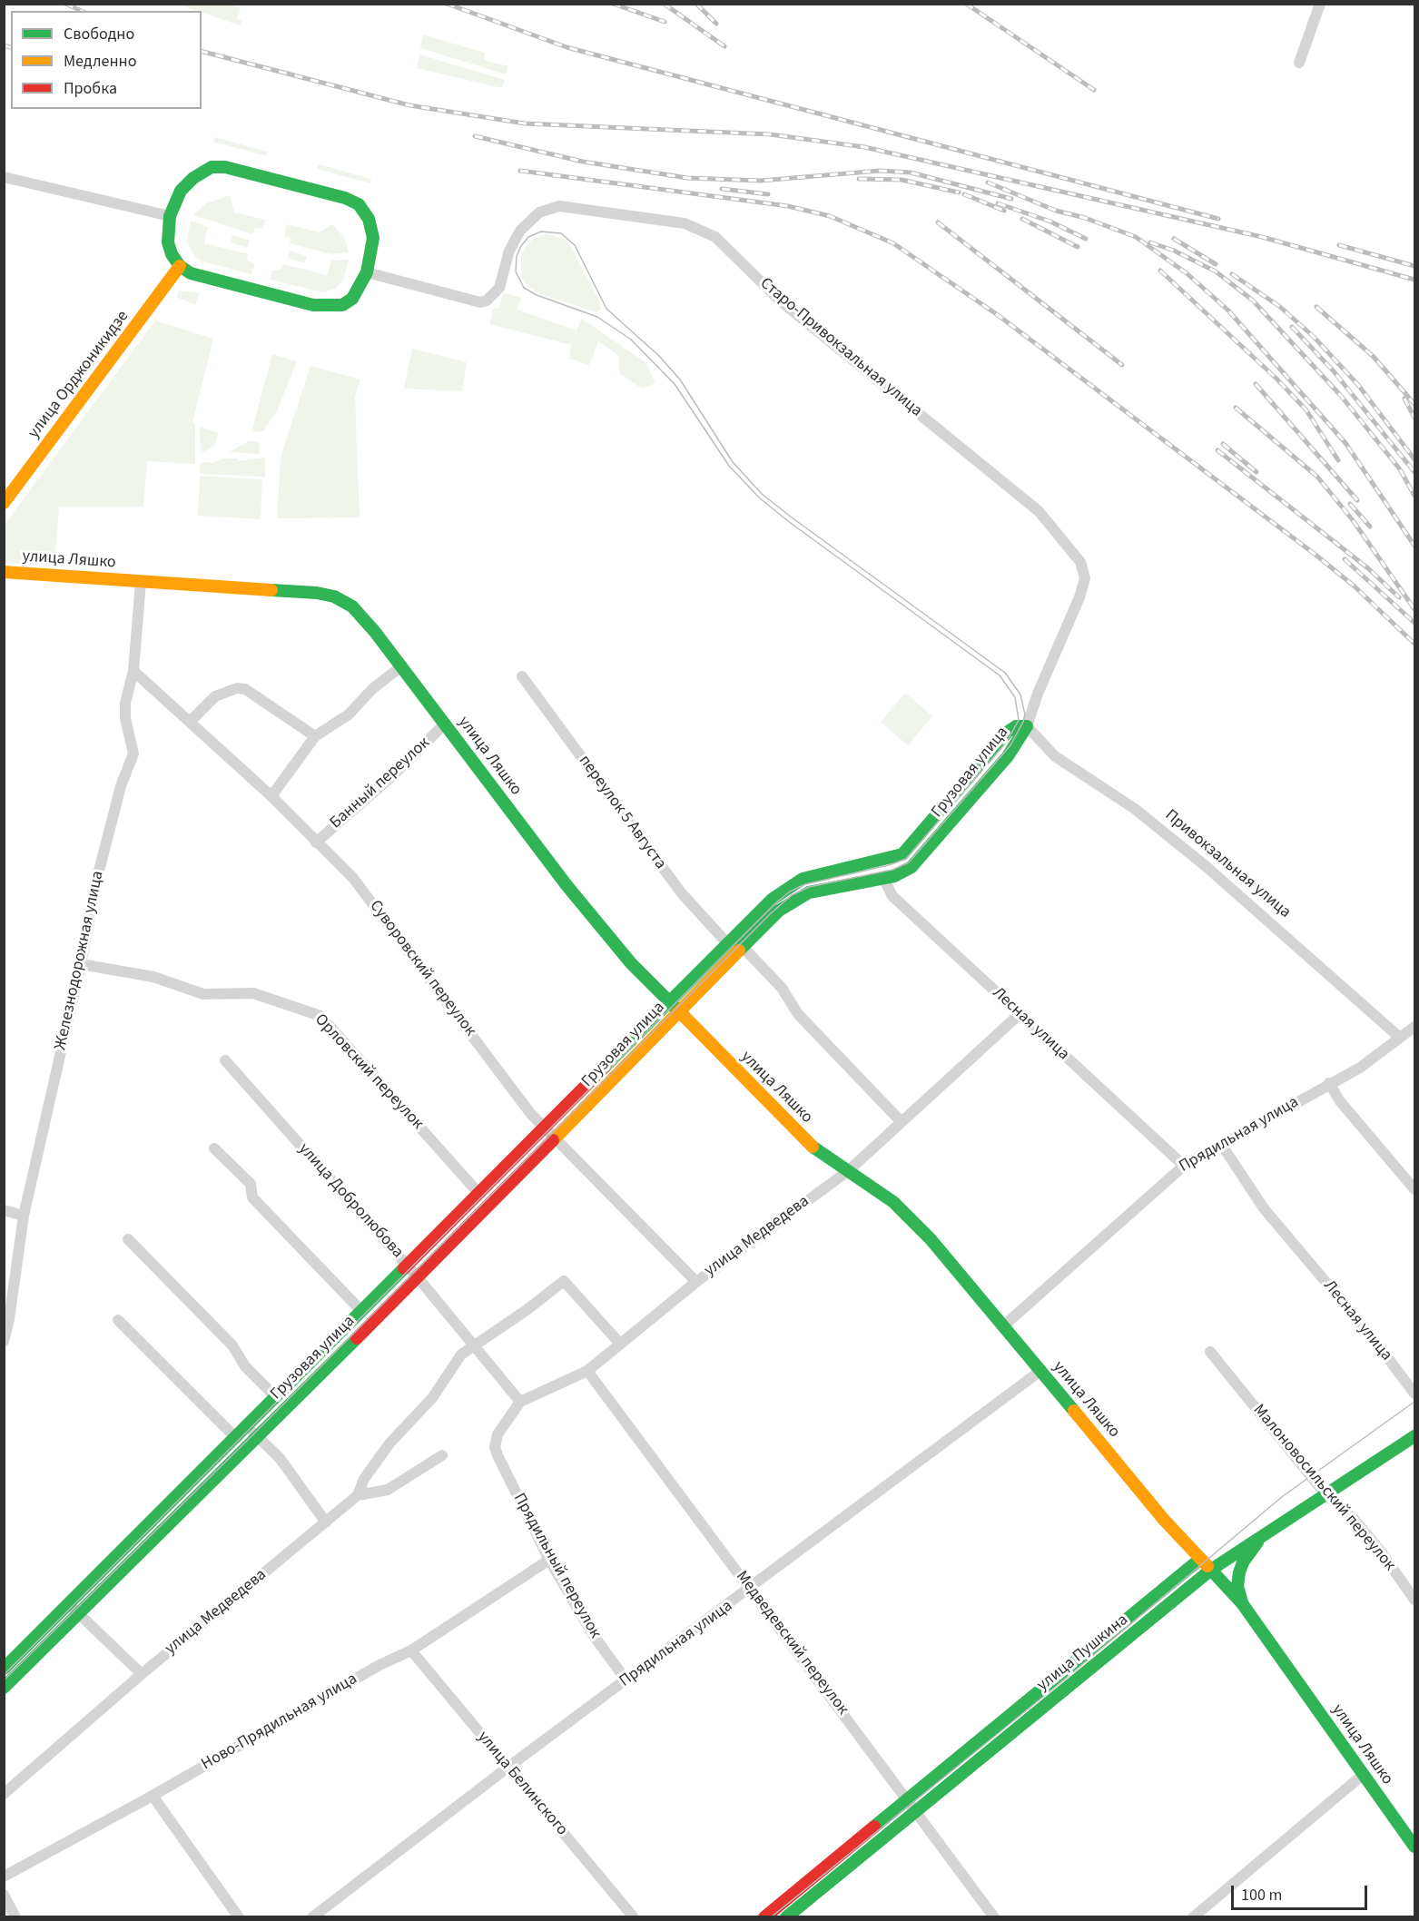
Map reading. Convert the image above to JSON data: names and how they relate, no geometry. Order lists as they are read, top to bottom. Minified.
{"streets":{"street":["Старо-Привокзальная улица","улица Орджоникидзе","улица Ляшко","Грузовая улица","Банный переулок","переулок 5 Августа","Привокзальная улица","Железнодорожная улица","Суворовский переулок","Лесная улица","Орловский переулок","Прядильная улица","улица Добролюбова","улица Медведева","Малоновосильский переулок","Прядильный переулок","Медведевский переулок","улица Пушкина","Ново-Прядильная улица","улица Белинского"]},"crossings":[["Старо-Привокзальная улица","Грузовая улица"],["Старо-Привокзальная улица","Привокзальная улица"],["улица Ляшко","Грузовая улица"],["улица Ляшко","Банный переулок"],["улица Ляшко","Железнодорожная улица"],["улица Ляшко","Прядильная улица"],["улица Ляшко","улица Медведева"],["улица Ляшко","улица Пушкина"],["Грузовая улица","переулок 5 Августа"],["Грузовая улица","Привокзальная улица"],["Грузовая улица","Суворовский переулок"],["Грузовая улица","Лесная улица"],["Грузовая улица","Орловский переулок"],["Грузовая улица","улица Добролюбова"],["Банный переулок","Суворовский переулок"],["Привокзальная улица","Прядильная улица"],["Железнодорожная улица","Суворовский переулок"],["Железнодорожная улица","Орловский переулок"],["Суворовский переулок","улица Медведева"],["Лесная улица","Прядильная улица"],["Лесная улица","улица Медведева"],["Прядильная улица","Прядильный переулок"],["Прядильная улица","Медведевский переулок"],["Прядильная улица","улица Белинского"],["улица Добролюбова","улица Медведева"],["улица Добролюбова","Прядильный переулок"],["улица Медведева","Прядильный переулок"],["улица Медведева","Медведевский переулок"],["Малоновосильский переулок","улица Пушкина"],["Прядильный переулок","Ново-Прядильная улица"],["Медведевский переулок","улица Пушкина"],["Ново-Прядильная улица","улица Белинского"]],"legend":["Свободно","Медленно","Пробка"],"scale_bar":"100 m"}
